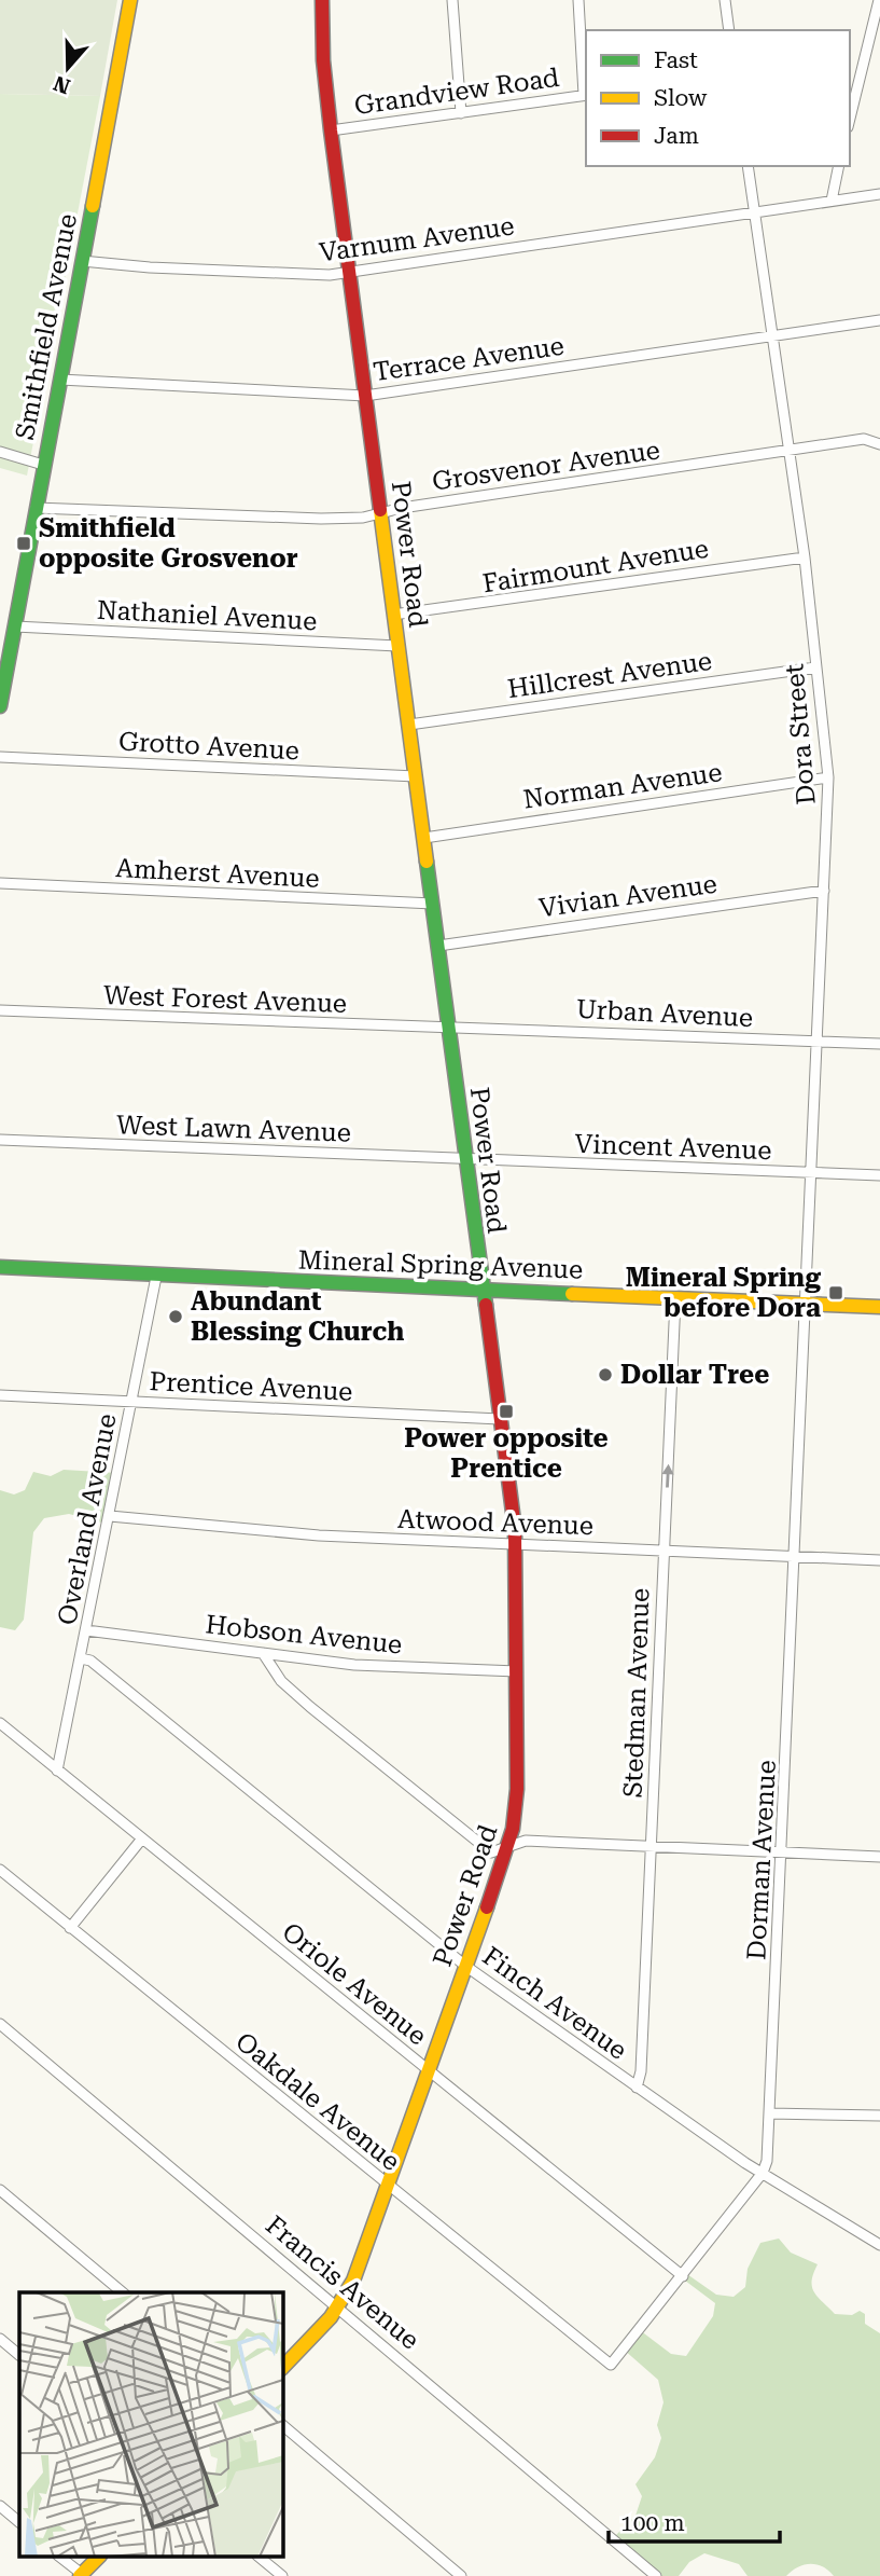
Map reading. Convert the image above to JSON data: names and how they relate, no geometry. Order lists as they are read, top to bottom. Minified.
{"streets":{"main road":["Smithfield Avenue","Power Road","Mineral Spring Avenue"],"street":["Grandview Road","Varnum Avenue","Terrace Avenue","Grosvenor Avenue","Fairmount Avenue","Nathaniel Avenue","Hillcrest Avenue","Dora Street","Grotto Avenue","Norman Avenue","Amherst Avenue","Vivian Avenue","West Forest Avenue","Urban Avenue","West Lawn Avenue","Vincent Avenue","Prentice Avenue","Overland Avenue","Atwood Avenue","Hobson Avenue","Stedman Avenue","Dorman Avenue","Oriole Avenue","Finch Avenue","Oakdale Avenue","Francis Avenue"]},"crossings":[["Grandview Road","Power Road"],["Varnum Avenue","Smithfield Avenue"],["Varnum Avenue","Power Road"],["Varnum Avenue","Dora Street"],["Smithfield Avenue","Terrace Avenue"],["Smithfield Avenue","Grosvenor Avenue"],["Smithfield Avenue","Nathaniel Avenue"],["Terrace Avenue","Power Road"],["Terrace Avenue","Dora Street"],["Grosvenor Avenue","Power Road"],["Grosvenor Avenue","Dora Street"],["Power Road","Fairmount Avenue"],["Power Road","Nathaniel Avenue"],["Power Road","Hillcrest Avenue"],["Power Road","Grotto Avenue"],["Power Road","Norman Avenue"],["Power Road","Amherst Avenue"],["Power Road","Vivian Avenue"],["Power Road","West Forest Avenue"],["Power Road","Urban Avenue"],["Power Road","West Lawn Avenue"],["Power Road","Vincent Avenue"],["Power Road","Mineral Spring Avenue"],["Power Road","Prentice Avenue"],["Power Road","Atwood Avenue"],["Power Road","Hobson Avenue"],["Power Road","Oriole Avenue"],["Power Road","Finch Avenue"],["Power Road","Oakdale Avenue"],["Power Road","Francis Avenue"],["Fairmount Avenue","Dora Street"],["Hillcrest Avenue","Dora Street"],["Dora Street","Norman Avenue"],["Dora Street","Vivian Avenue"],["Dora Street","Urban Avenue"],["Dora Street","Vincent Avenue"],["Dora Street","Mineral Spring Avenue"],["Dora Street","Dorman Avenue"],["West Forest Avenue","Urban Avenue"],["West Lawn Avenue","Vincent Avenue"],["Mineral Spring Avenue","Overland Avenue"],["Mineral Spring Avenue","Stedman Avenue"],["Mineral Spring Avenue","Dorman Avenue"],["Prentice Avenue","Overland Avenue"],["Overland Avenue","Atwood Avenue"],["Overland Avenue","Hobson Avenue"],["Overland Avenue","Oriole Avenue"],["Overland Avenue","Finch Avenue"],["Atwood Avenue","Stedman Avenue"],["Atwood Avenue","Dorman Avenue"],["Stedman Avenue","Finch Avenue"],["Dorman Avenue","Oriole Avenue"],["Dorman Avenue","Finch Avenue"],["Dorman Avenue","Oakdale Avenue"]],"places":{"transit":["Smithfield opposite Grosvenor","Mineral Spring before Dora","Power opposite Prentice"],"other":["Abundant Blessing Church","Dollar Tree"]},"legend":["Fast","Slow","Jam"],"scale_bar":"100 m","north":"bottom"}
